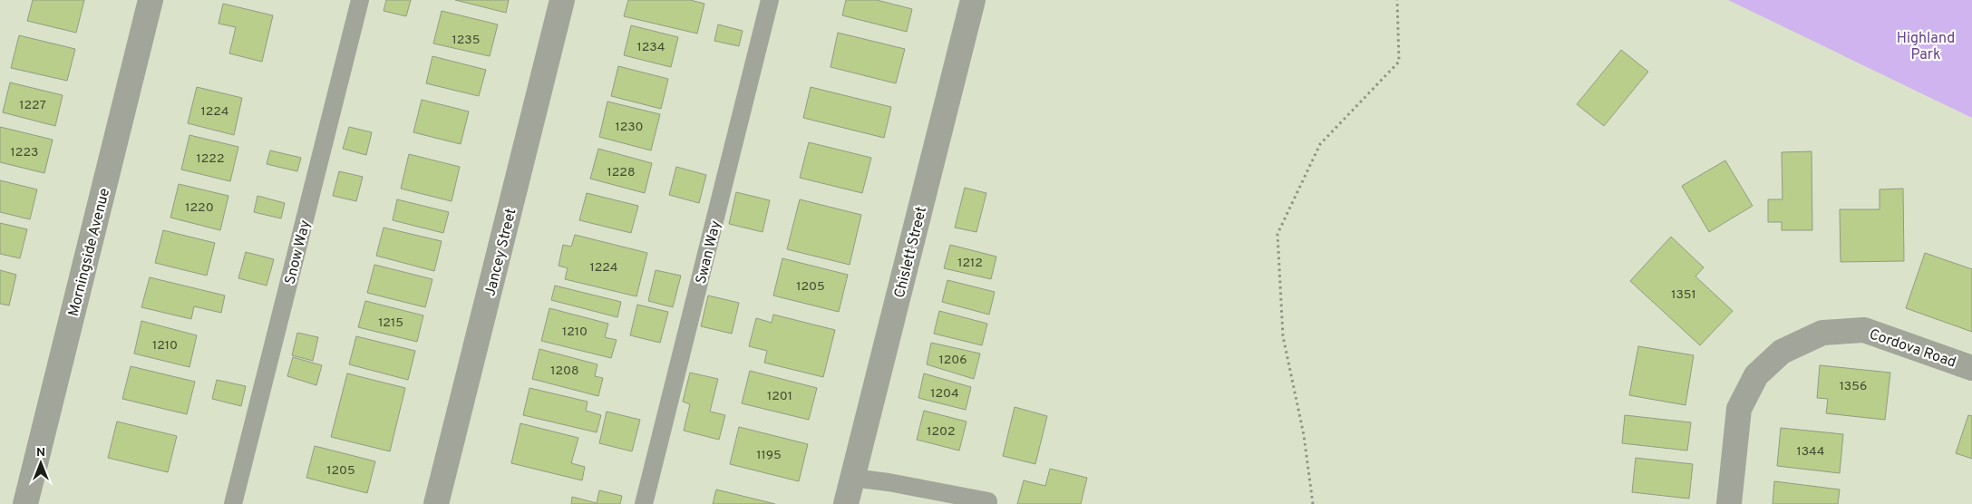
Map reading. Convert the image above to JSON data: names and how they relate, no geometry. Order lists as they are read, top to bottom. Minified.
{"streets":{"street":["Morningside Avenue","Jancey Street","Chislett Street","Cordova Road"],"lane":["Snow Way","Swan Way"]},"parks":["Highland Park"],"house_numbers":["1235","1234","1227","1224","1230","1223","1222","1228","1220","1212","1224","1205","1351","1215","1210","1210","1206","1208","1356","1204","1201","1202","1344","1195","1205"],"north":"top"}
